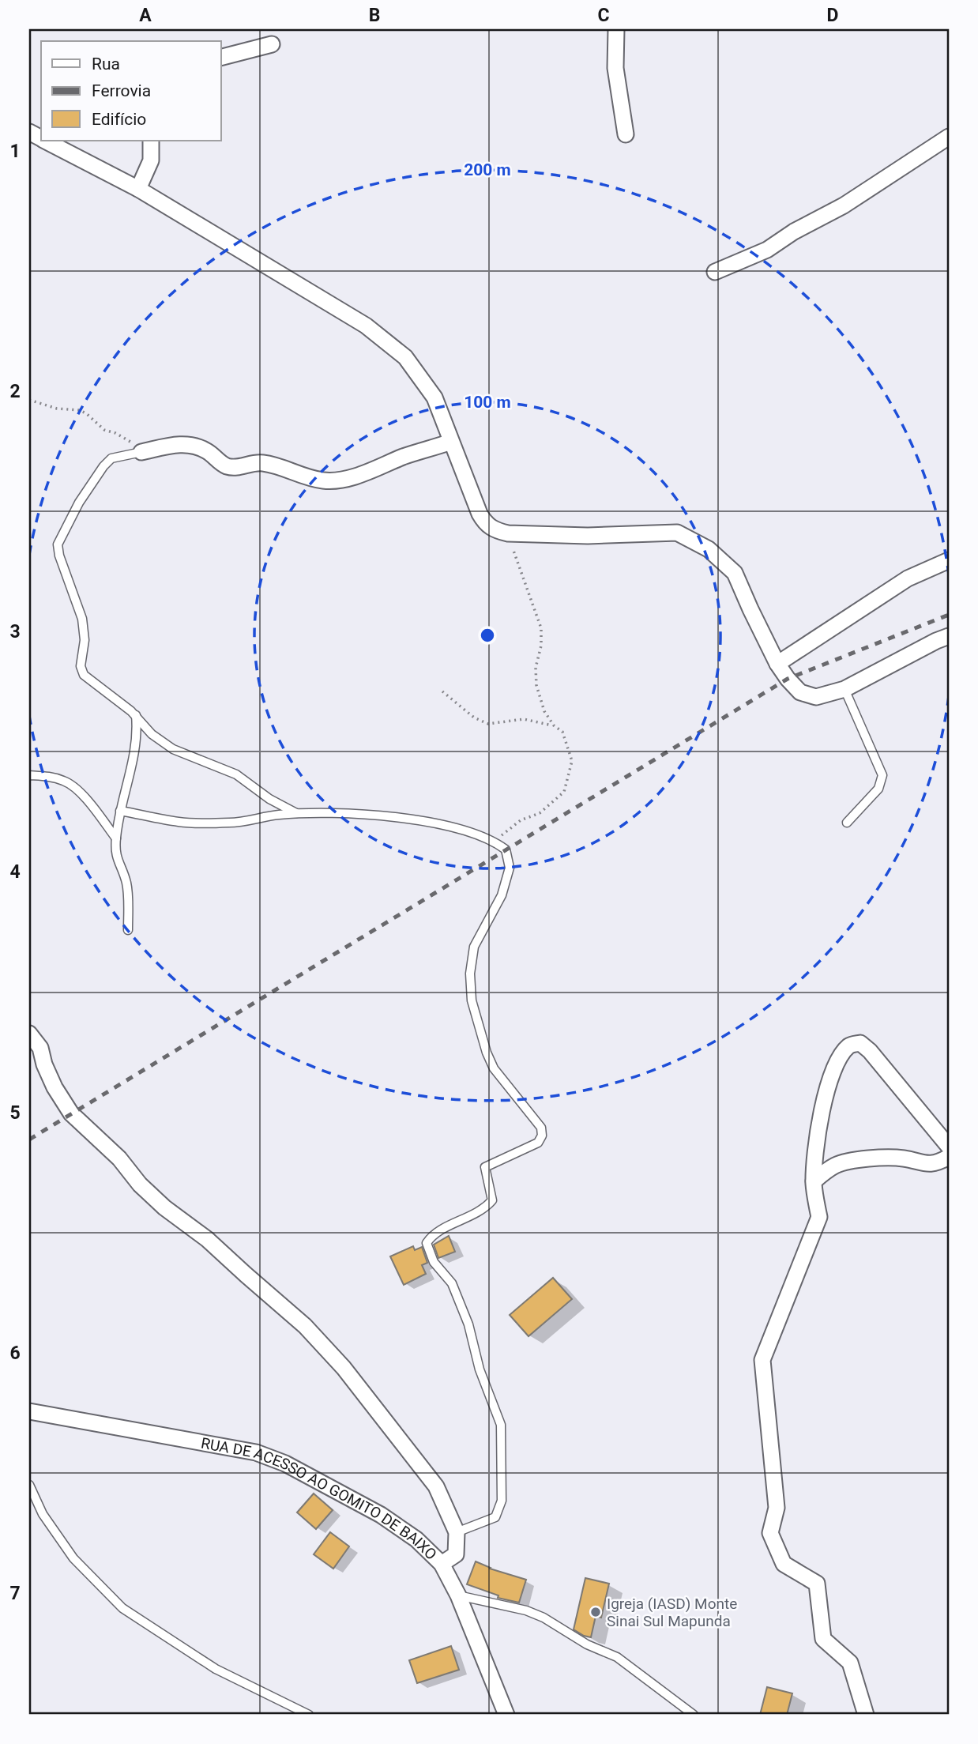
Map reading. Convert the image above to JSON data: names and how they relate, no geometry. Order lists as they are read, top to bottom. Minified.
{"streets":{"street":["RUA DE ACESSO AO GOMITO DE BAIXO"]},"places":["Igreja (IASD) Monte Sinai Sul Mapunda"],"legend":["Rua","Ferrovia","Edifício"],"grid":{"columns":["A","B","C","D"],"rows":["1","2","3","4","5","6","7"]},"rings":["200 m","100 m"]}
